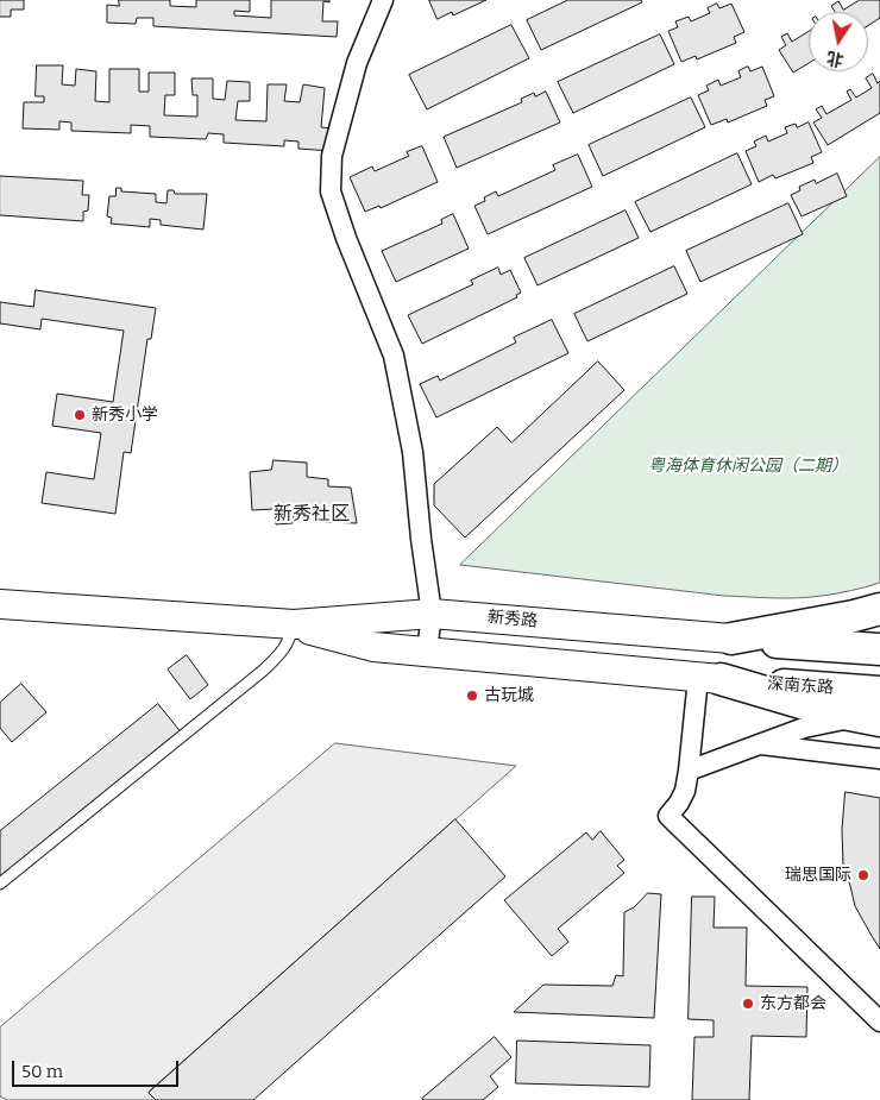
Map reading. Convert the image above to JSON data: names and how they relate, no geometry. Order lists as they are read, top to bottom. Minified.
{"streets":{"main road":["新秀路","深南东路"]},"crossings":[["新秀路","深南东路"]],"districts":["新秀社区"],"parks":["粤海体育休闲公园（二期）"],"places":["新秀小学","古玩城","瑞思国际","东方都会"],"scale_bar":"50 m","north":"bottom"}
